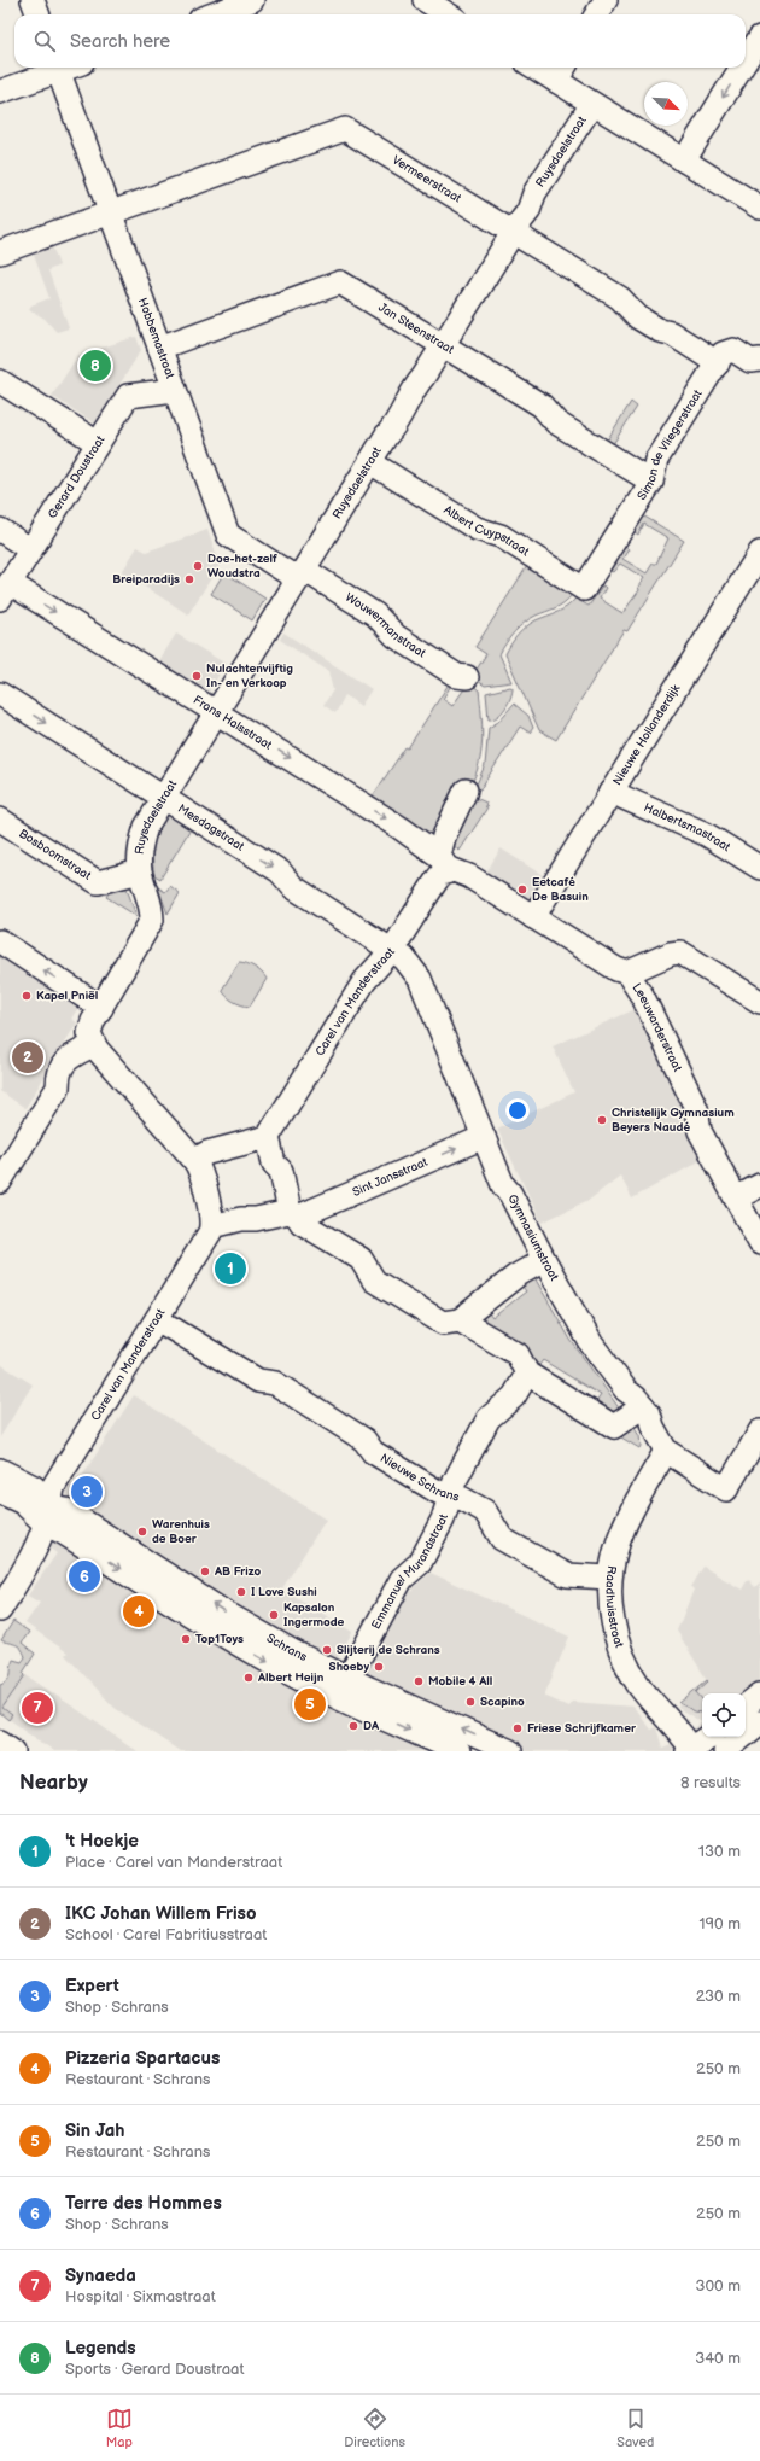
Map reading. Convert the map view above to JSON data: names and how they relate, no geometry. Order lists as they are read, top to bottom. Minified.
{"streets":{"street":["Ruysdaelstraat","Vermeerstraat","Jan Steenstraat","Hobbemastraat","Simon de Vliegerstraat","Gerard Doustraat","Albert Cuypstraat","Wouwermanstraat","Frans Halsstraat","Nieuwe Hollanderdijk","Mesdagstraat","Halbertsmastraat","Bosboomstraat","Carel van Manderstraat","Leeuwarderstraat","Sint Jansstraat","Gymnasiumstraat","Nieuwe Schrans","Emmanuel Murandstraat","Raadhuisstraat","Schrans"]},"crossings":[["Ruysdaelstraat","Vermeerstraat"],["Ruysdaelstraat","Jan Steenstraat"],["Ruysdaelstraat","Hobbemastraat"],["Ruysdaelstraat","Albert Cuypstraat"],["Ruysdaelstraat","Wouwermanstraat"],["Ruysdaelstraat","Frans Halsstraat"],["Ruysdaelstraat","Mesdagstraat"],["Ruysdaelstraat","Bosboomstraat"],["Vermeerstraat","Hobbemastraat"],["Vermeerstraat","Simon de Vliegerstraat"],["Jan Steenstraat","Hobbemastraat"],["Jan Steenstraat","Simon de Vliegerstraat"],["Hobbemastraat","Gerard Doustraat"],["Hobbemastraat","Wouwermanstraat"],["Simon de Vliegerstraat","Albert Cuypstraat"],["Gerard Doustraat","Frans Halsstraat"],["Frans Halsstraat","Carel van Manderstraat"],["Frans Halsstraat","Leeuwarderstraat"],["Nieuwe Hollanderdijk","Halbertsmastraat"],["Nieuwe Hollanderdijk","Leeuwarderstraat"],["Mesdagstraat","Carel van Manderstraat"],["Mesdagstraat","Gymnasiumstraat"],["Carel van Manderstraat","Leeuwarderstraat"],["Carel van Manderstraat","Gymnasiumstraat"],["Carel van Manderstraat","Nieuwe Schrans"],["Carel van Manderstraat","Schrans"],["Sint Jansstraat","Gymnasiumstraat"],["Gymnasiumstraat","Raadhuisstraat"],["Nieuwe Schrans","Emmanuel Murandstraat"],["Nieuwe Schrans","Raadhuisstraat"],["Emmanuel Murandstraat","Schrans"]],"one_way":["Frans Halsstraat","Mesdagstraat"],"places":["Doe-het-zelf Woudstra","Breiparadijs","Nulachtenvijftig In- en Verkoop","Eetcafé De Basuin","Kapel Pniël","Christelijk Gymnasium Beyers Naudé","Warenhuis de Boer","AB Frizo","I Love Sushi","Kapsalon Ingermode","Top1Toys","Slijterij de Schrans","Shoeby","Albert Heijn","Mobile 4 All","Scapino","DA","Friese Schrijfkamer"],"north":"bottom right","page":{"search":"Search here","pins":["8","2","1","3","6","4","5","7"],"heading":["Nearby","8 results"],"list":[{"mark":"1","name":"'t Hoekje","note":"Place · Carel van Manderstraat","value":"130 m"},{"mark":"2","name":"IKC Johan Willem Friso","note":"School · Carel Fabritiusstraat","value":"190 m"},{"mark":"3","name":"Expert","note":"Shop · Schrans","value":"230 m"},{"mark":"4","name":"Pizzeria Spartacus","note":"Restaurant · Schrans","value":"250 m"},{"mark":"5","name":"Sin Jah","note":"Restaurant · Schrans","value":"250 m"},{"mark":"6","name":"Terre des Hommes","note":"Shop · Schrans","value":"250 m"},{"mark":"7","name":"Synaeda","note":"Hospital · Sixmastraat","value":"300 m"},{"mark":"8","name":"Legends","note":"Sports · Gerard Doustraat","value":"340 m"}],"nav":["Map","Directions","Saved"]}}
